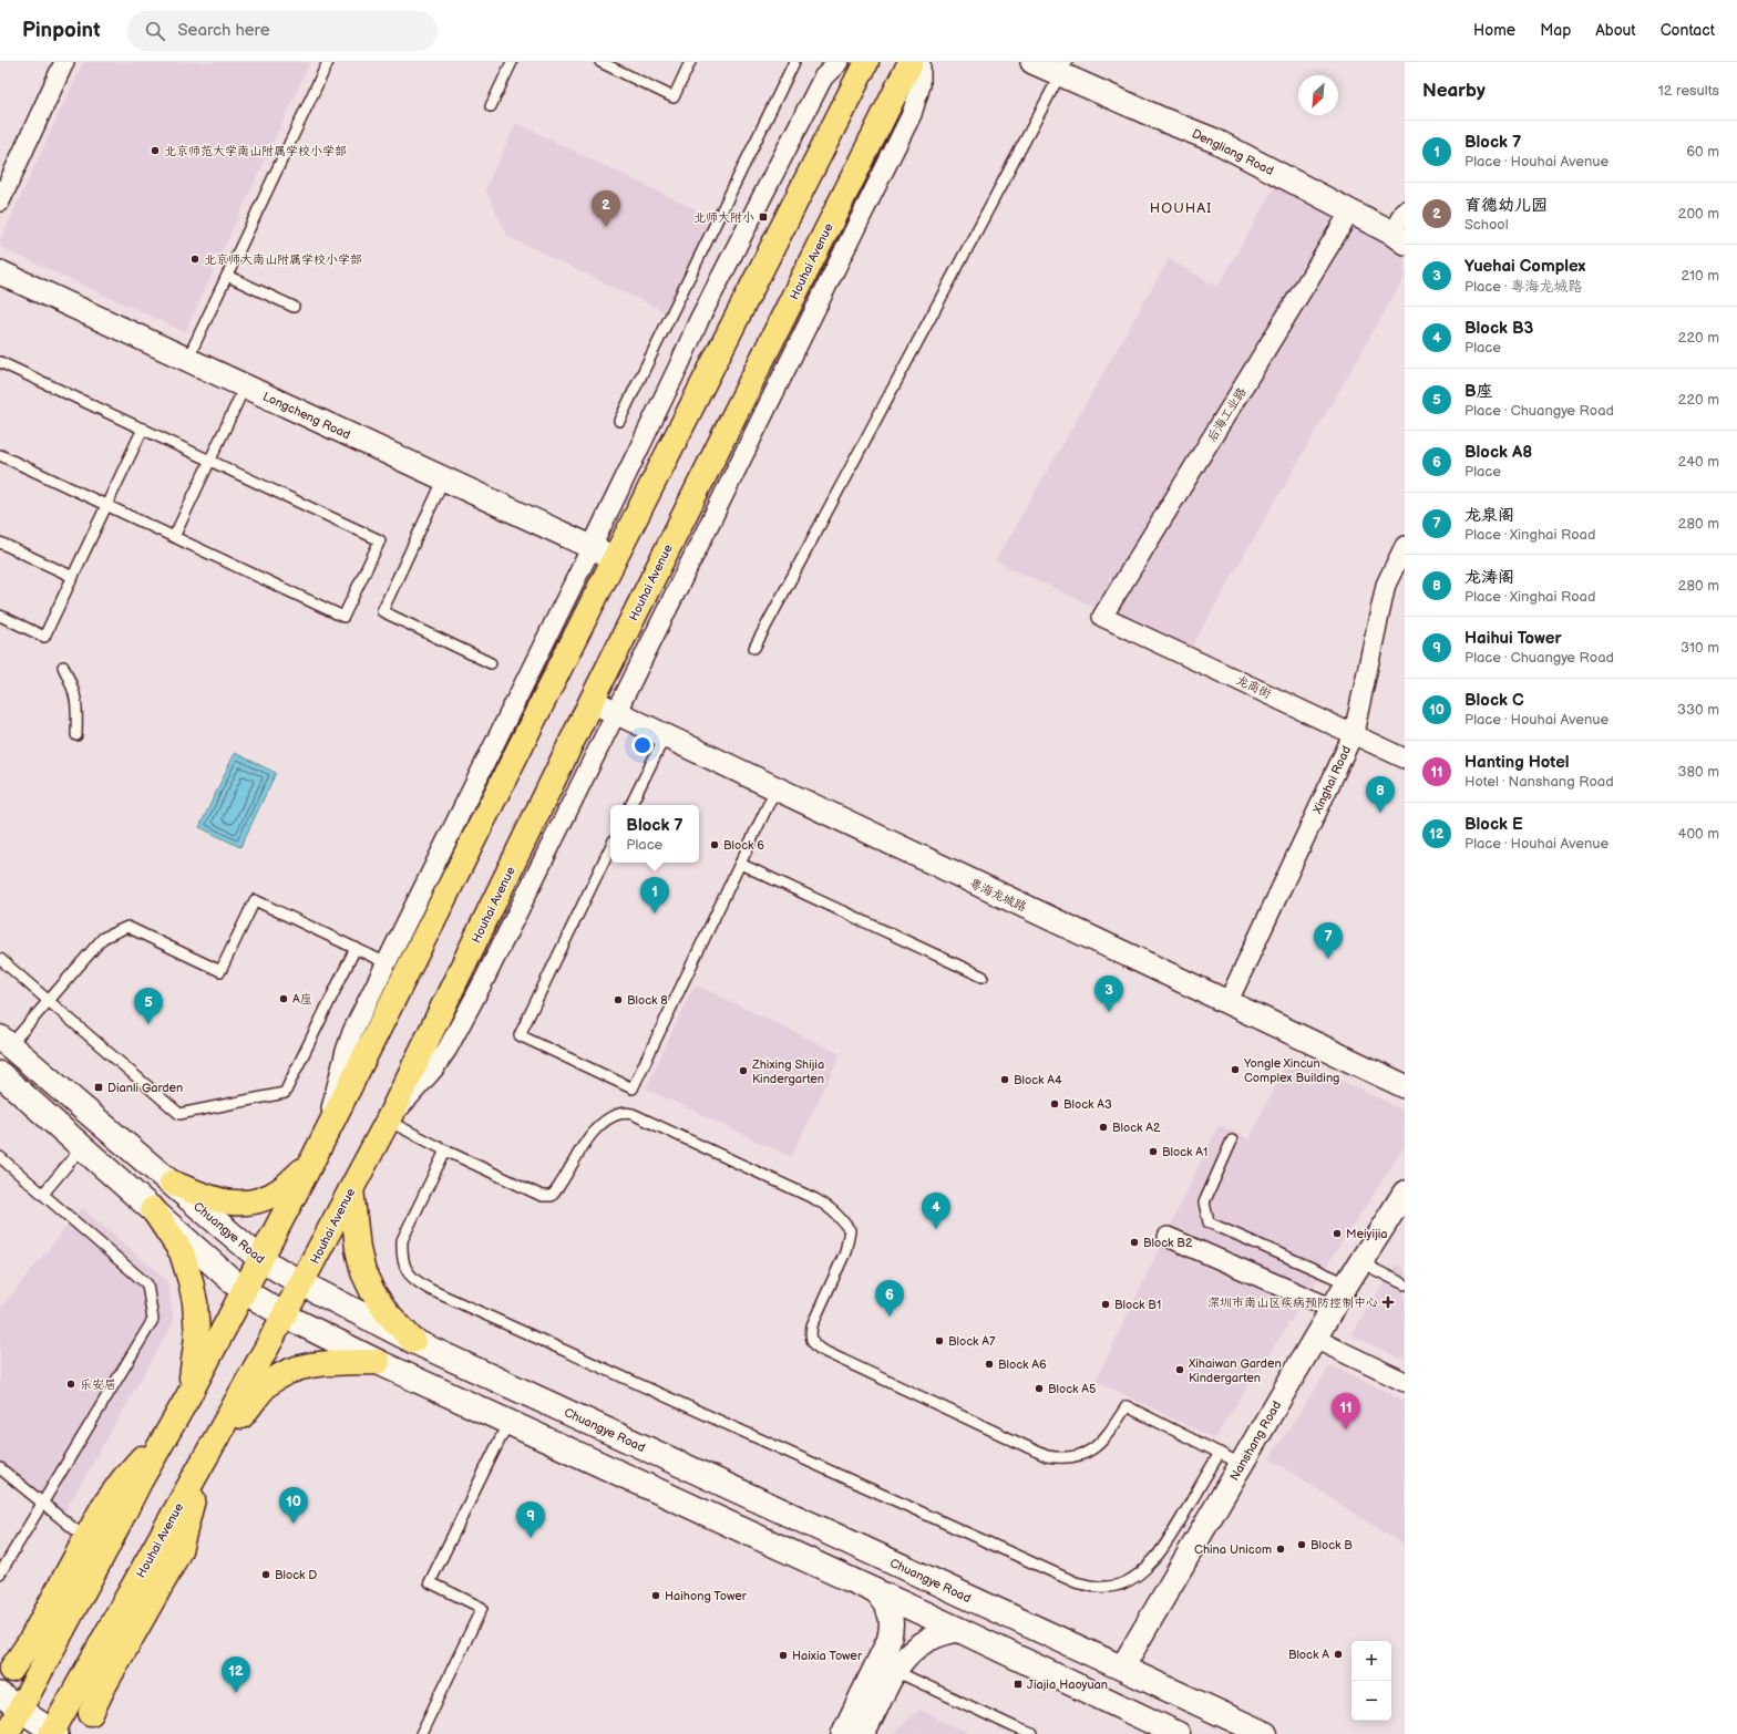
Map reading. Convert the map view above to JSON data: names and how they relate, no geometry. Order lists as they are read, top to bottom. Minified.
{"streets":{"main road":["Houhai Avenue","Chuangye Road"],"street":["Dengliang Road","后海工业路","Longcheng Road","龙商街","Xinghai Road","粤海龙城路","Nanshang Road"]},"crossings":[["Dengliang Road","后海工业路"],["Houhai Avenue","粤海龙城路"],["Houhai Avenue","Chuangye Road"],["后海工业路","龙商街"],["龙商街","Xinghai Road"],["Xinghai Road","粤海龙城路"],["Chuangye Road","Nanshang Road"]],"districts":["HOUHAI"],"places":{"other":["北京师范大学南山附属学校小学部","北京师大南山附属学校小学部","Block 6","A座","Block 8","Yongle Xincun Complex Building","Zhixing Shijia Kindergarten","Block A4","Block A3","Block A2","Block A1","Meiyijia","Block B2","Block B1","Block A7","Block A6","Xihaiwan Garden Kindergarten","乐安居","Block A5","Block B","China Unicom","Block D","Haihong Tower","Block A","Haixia Tower"],"transit":["北师大附小","Dianli Garden","Jiajia Haoyuan"],"health":["深圳市南山区疾病预防控制中心"]},"north":"bottom left","page":{"header":"Pinpoint","search":"Search here","nav":["Home","Map","About","Contact"],"heading":["Nearby","12 results"],"list":[{"mark":"1","name":"Block 7","note":"Place · Houhai Avenue","value":"60 m"},{"mark":"2","name":"育德幼儿园","note":"School","value":"200 m"},{"mark":"3","name":"Yuehai Complex","note":"Place · 粤海龙城路","value":"210 m"},{"mark":"4","name":"Block B3","note":"Place","value":"220 m"},{"mark":"5","name":"B座","note":"Place · Chuangye Road","value":"220 m"},{"mark":"6","name":"Block A8","note":"Place","value":"240 m"},{"mark":"7","name":"龙泉阁","note":"Place · Xinghai Road","value":"280 m"},{"mark":"8","name":"龙涛阁","note":"Place · Xinghai Road","value":"280 m"},{"mark":"9","name":"Haihui Tower","note":"Place · Chuangye Road","value":"310 m"},{"mark":"10","name":"Block C","note":"Place · Houhai Avenue","value":"330 m"},{"mark":"11","name":"Hanting Hotel","note":"Hotel · Nanshang Road","value":"380 m"},{"mark":"12","name":"Block E","note":"Place · Houhai Avenue","value":"400 m"}],"pins":["2","8","1","7","3","5","4","6","11","10","9","12"],"popup":["Block 7","Place"],"map_buttons":["+","−"]}}
